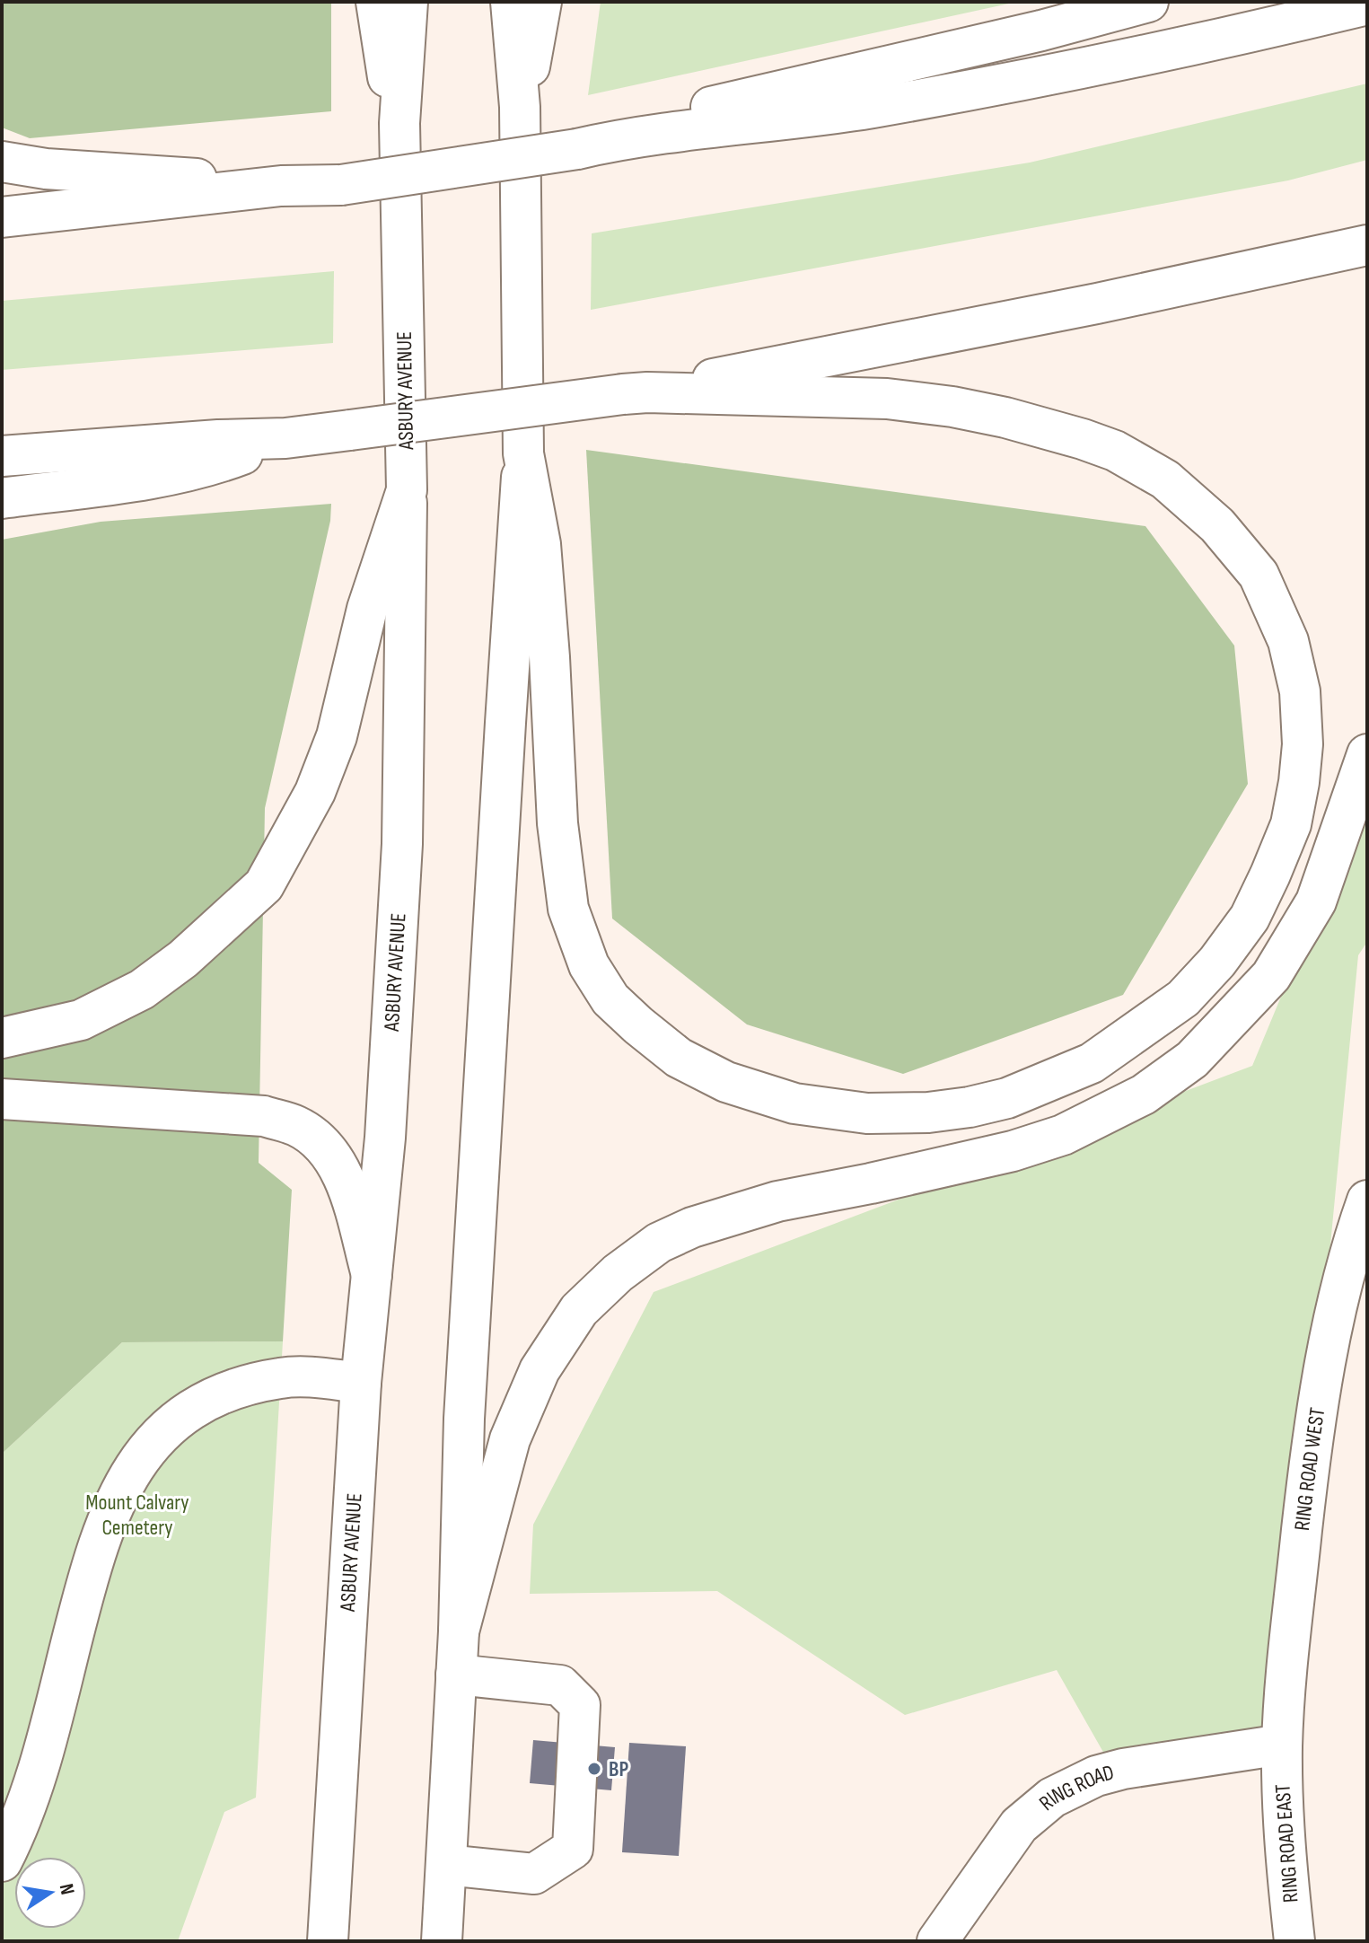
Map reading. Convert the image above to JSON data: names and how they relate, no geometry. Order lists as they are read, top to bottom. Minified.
{"streets":{"main road":["ASBURY AVENUE","RING ROAD WEST","RING ROAD","RING ROAD EAST"]},"crossings":[["RING ROAD WEST","RING ROAD"],["RING ROAD WEST","RING ROAD EAST"],["RING ROAD","RING ROAD EAST"]],"parks":["Mount Calvary Cemetery"],"places":["BP"],"north":"right"}
